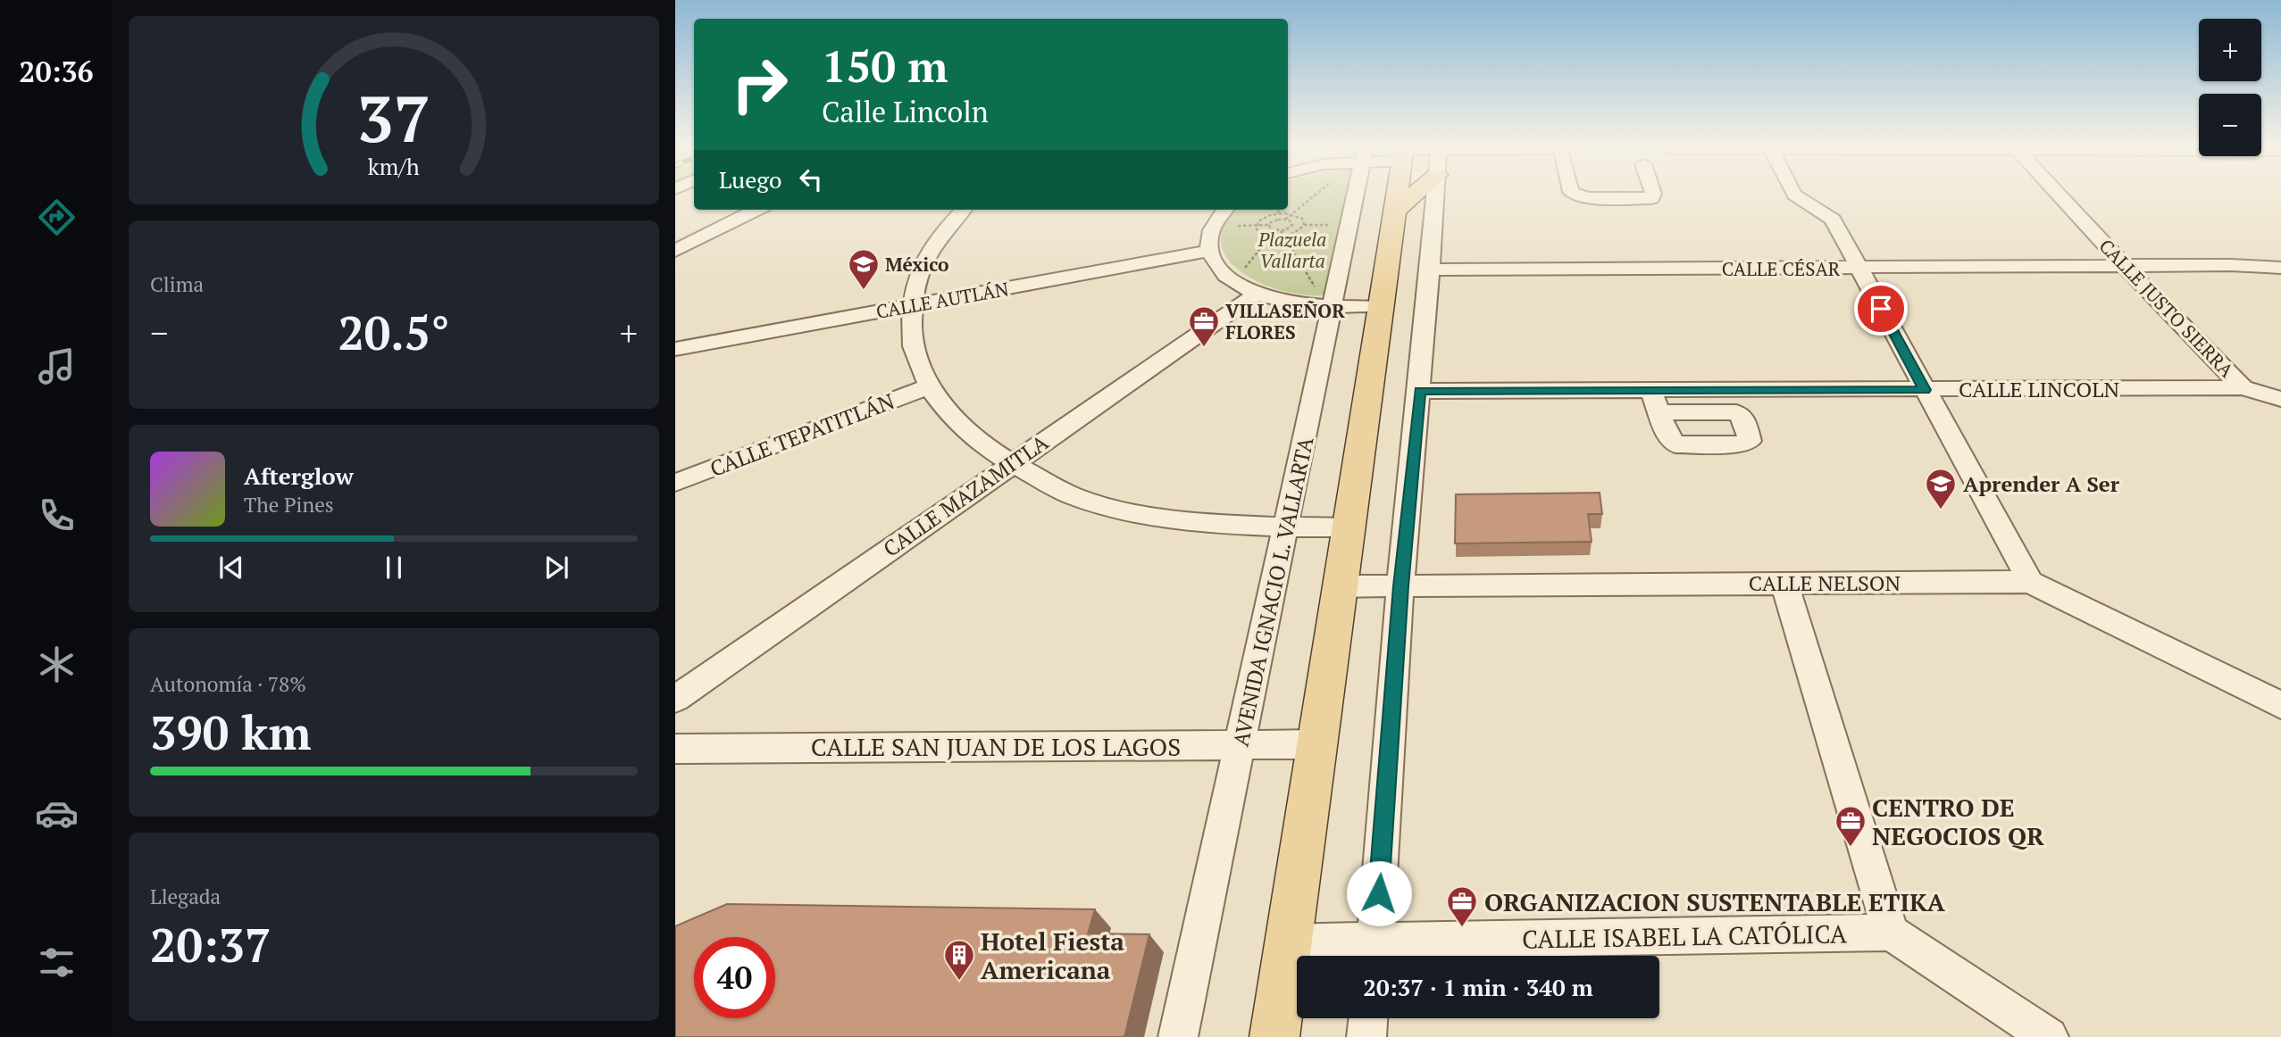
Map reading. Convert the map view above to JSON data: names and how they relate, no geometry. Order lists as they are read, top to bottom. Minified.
{"streets":{"street":["CALLE CÉSAR","CALLE AUTLÁN","CALLE JUSTO SIERRA","CALLE LINCOLN","CALLE TEPATITLÁN","CALLE MAZAMITLA","CALLE NELSON","AVENIDA IGNACIO L. VALLARTA","CALLE SAN JUAN DE LOS LAGOS","CALLE ISABEL LA CATÓLICA"]},"crossings":[["CALLE CÉSAR","CALLE JUSTO SIERRA"],["CALLE JUSTO SIERRA","CALLE LINCOLN"],["AVENIDA IGNACIO L. VALLARTA","CALLE SAN JUAN DE LOS LAGOS"]],"parks":["Plazuela Vallarta"],"places":{"school or university":["México","Aprender A Ser"],"office":["VILLASEÑOR FLORES","CENTRO DE NEGOCIOS QR","ORGANIZACION SUSTENTABLE ETIKA"],"building":["Hotel Fiesta Americana"]},"page":{"tabs":"20:36","map_buttons":["+","−"],"turn":["150 m","Calle Lincoln"],"then":"Luego","tile":["Clima",["Autonomía · 78%","390 km"],["Llegada","20:37"]],"heat":["−","20.5°","+"],"song":["Afterglow","The Pines"],"limit":"40","trip":"20:37 · 1 min · 340 m","gauge":["37","km/h"]}}
